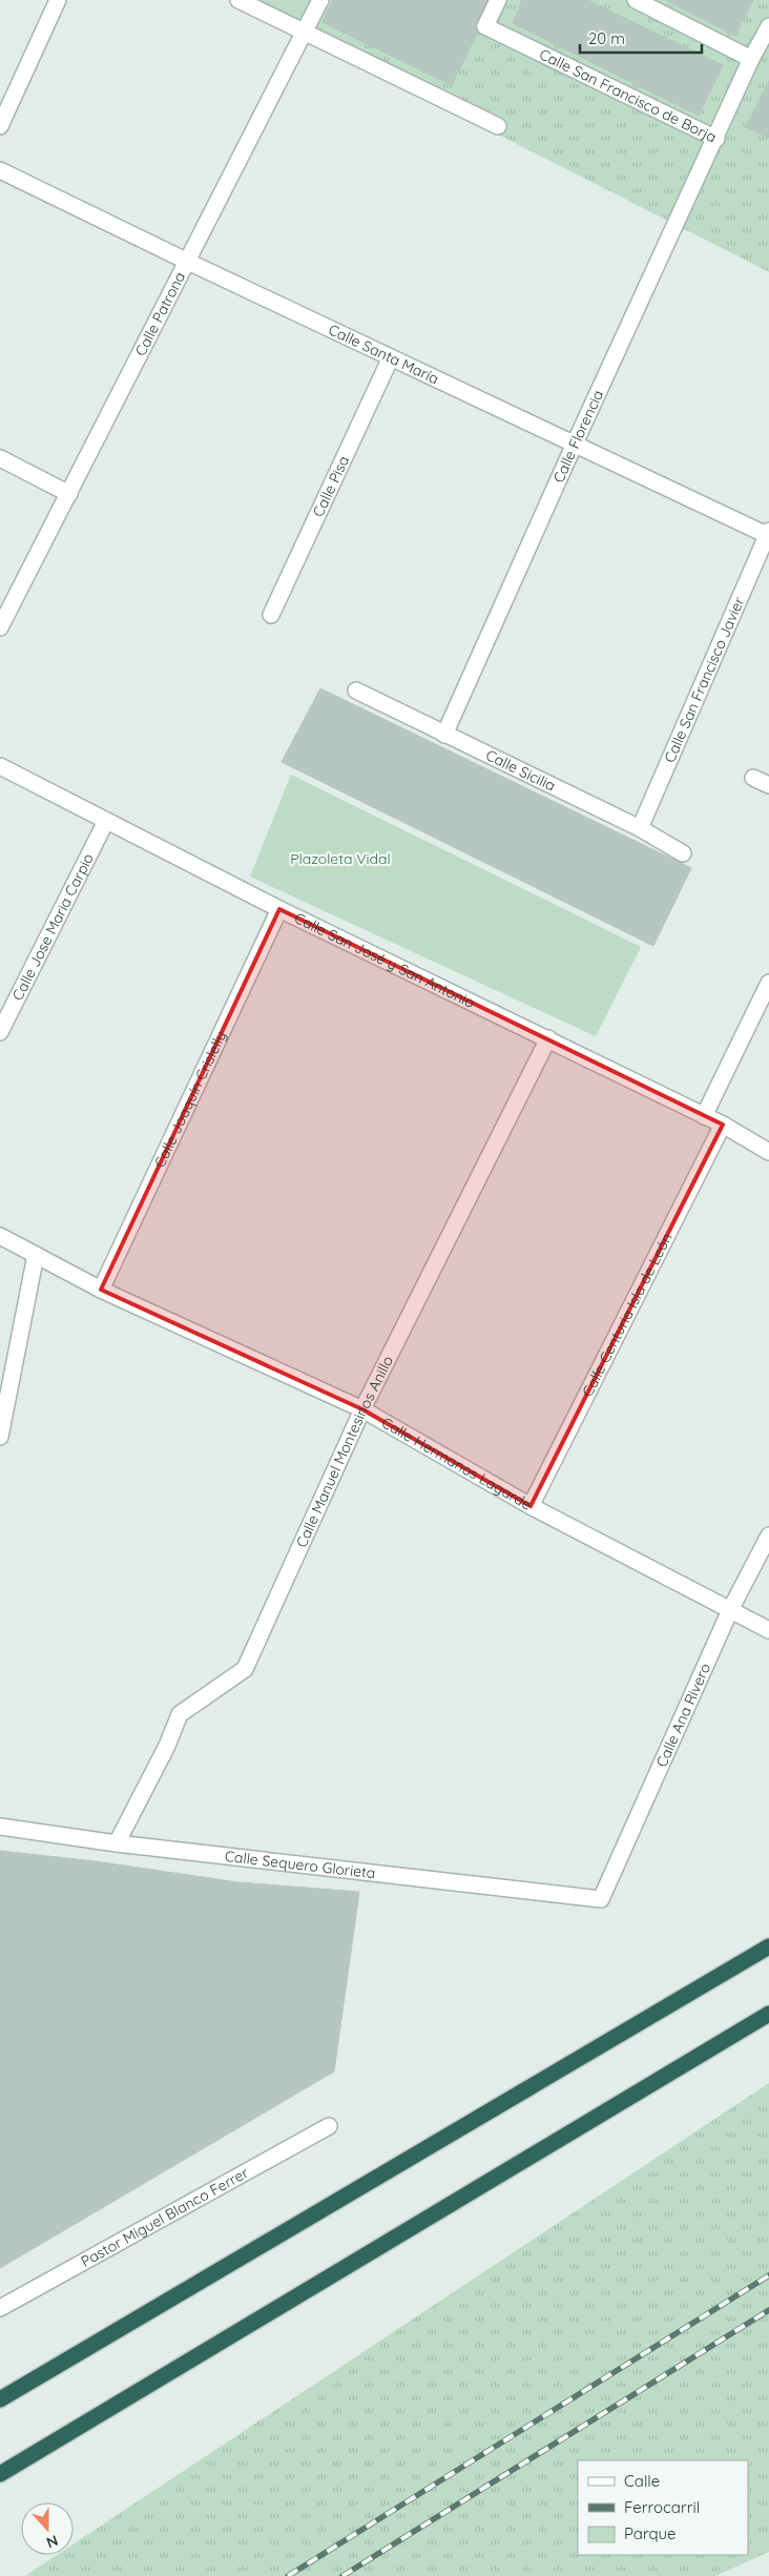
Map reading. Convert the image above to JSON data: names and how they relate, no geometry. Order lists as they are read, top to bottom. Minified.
{"streets":{"street":["Calle San Francisco de Borja","Calle Patrona","Calle Santa María","Calle Florencia","Calle Pisa","Calle San Francisco Javier","Calle Sicilia","Calle Jose Maria Carpio","Calle San José y San Antonio","Calle Joaquín Crislelly","Calle Centuria Isla de León","Calle Manuel Montesinos Anillo","Calle Hermanos Lagarde","Calle Ana Rivero","Calle Sequero Glorieta","Pastor Miguel Blanco Ferrer"]},"crossings":[["Calle San Francisco de Borja","Calle Florencia"],["Calle Patrona","Calle Santa María"],["Calle Santa María","Calle Florencia"],["Calle Santa María","Calle Pisa"],["Calle Santa María","Calle San Francisco Javier"],["Calle Florencia","Calle Sicilia"],["Calle San Francisco Javier","Calle Sicilia"],["Calle Jose Maria Carpio","Calle San José y San Antonio"],["Calle San José y San Antonio","Calle Joaquín Crislelly"],["Calle San José y San Antonio","Calle Centuria Isla de León"],["Calle San José y San Antonio","Calle Manuel Montesinos Anillo"],["Calle Joaquín Crislelly","Calle Hermanos Lagarde"],["Calle Centuria Isla de León","Calle Hermanos Lagarde"],["Calle Manuel Montesinos Anillo","Calle Hermanos Lagarde"],["Calle Manuel Montesinos Anillo","Calle Sequero Glorieta"],["Calle Hermanos Lagarde","Calle Ana Rivero"],["Calle Ana Rivero","Calle Sequero Glorieta"]],"parks":["Plazoleta Vidal"],"legend":["Calle","Ferrocarril","Parque"],"scale_bar":"20 m","north":"bottom"}
